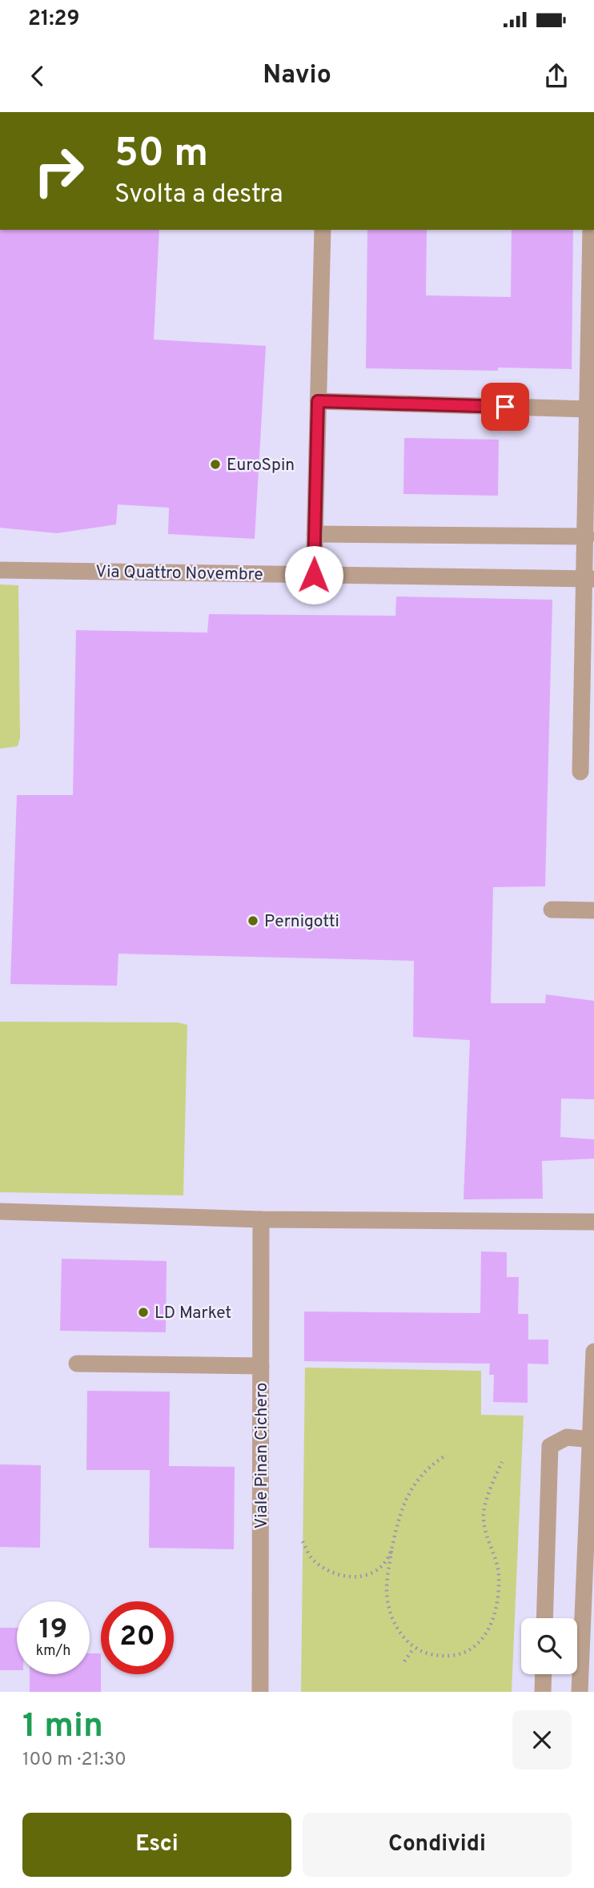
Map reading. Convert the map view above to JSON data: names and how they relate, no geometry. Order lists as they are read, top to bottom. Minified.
{"streets":{"street":["Via Quattro Novembre","Viale Pinan Cichero"]},"places":["EuroSpin","Pernigotti","LD Market"],"page":{"status":"21:29","header":"Navio","turn":["50 m","Svolta a destra"],"speed":"19 km/h","limit":"20","heading":["1 min","100 m · 21:30"],"buttons":["Esci","Condividi"]}}
